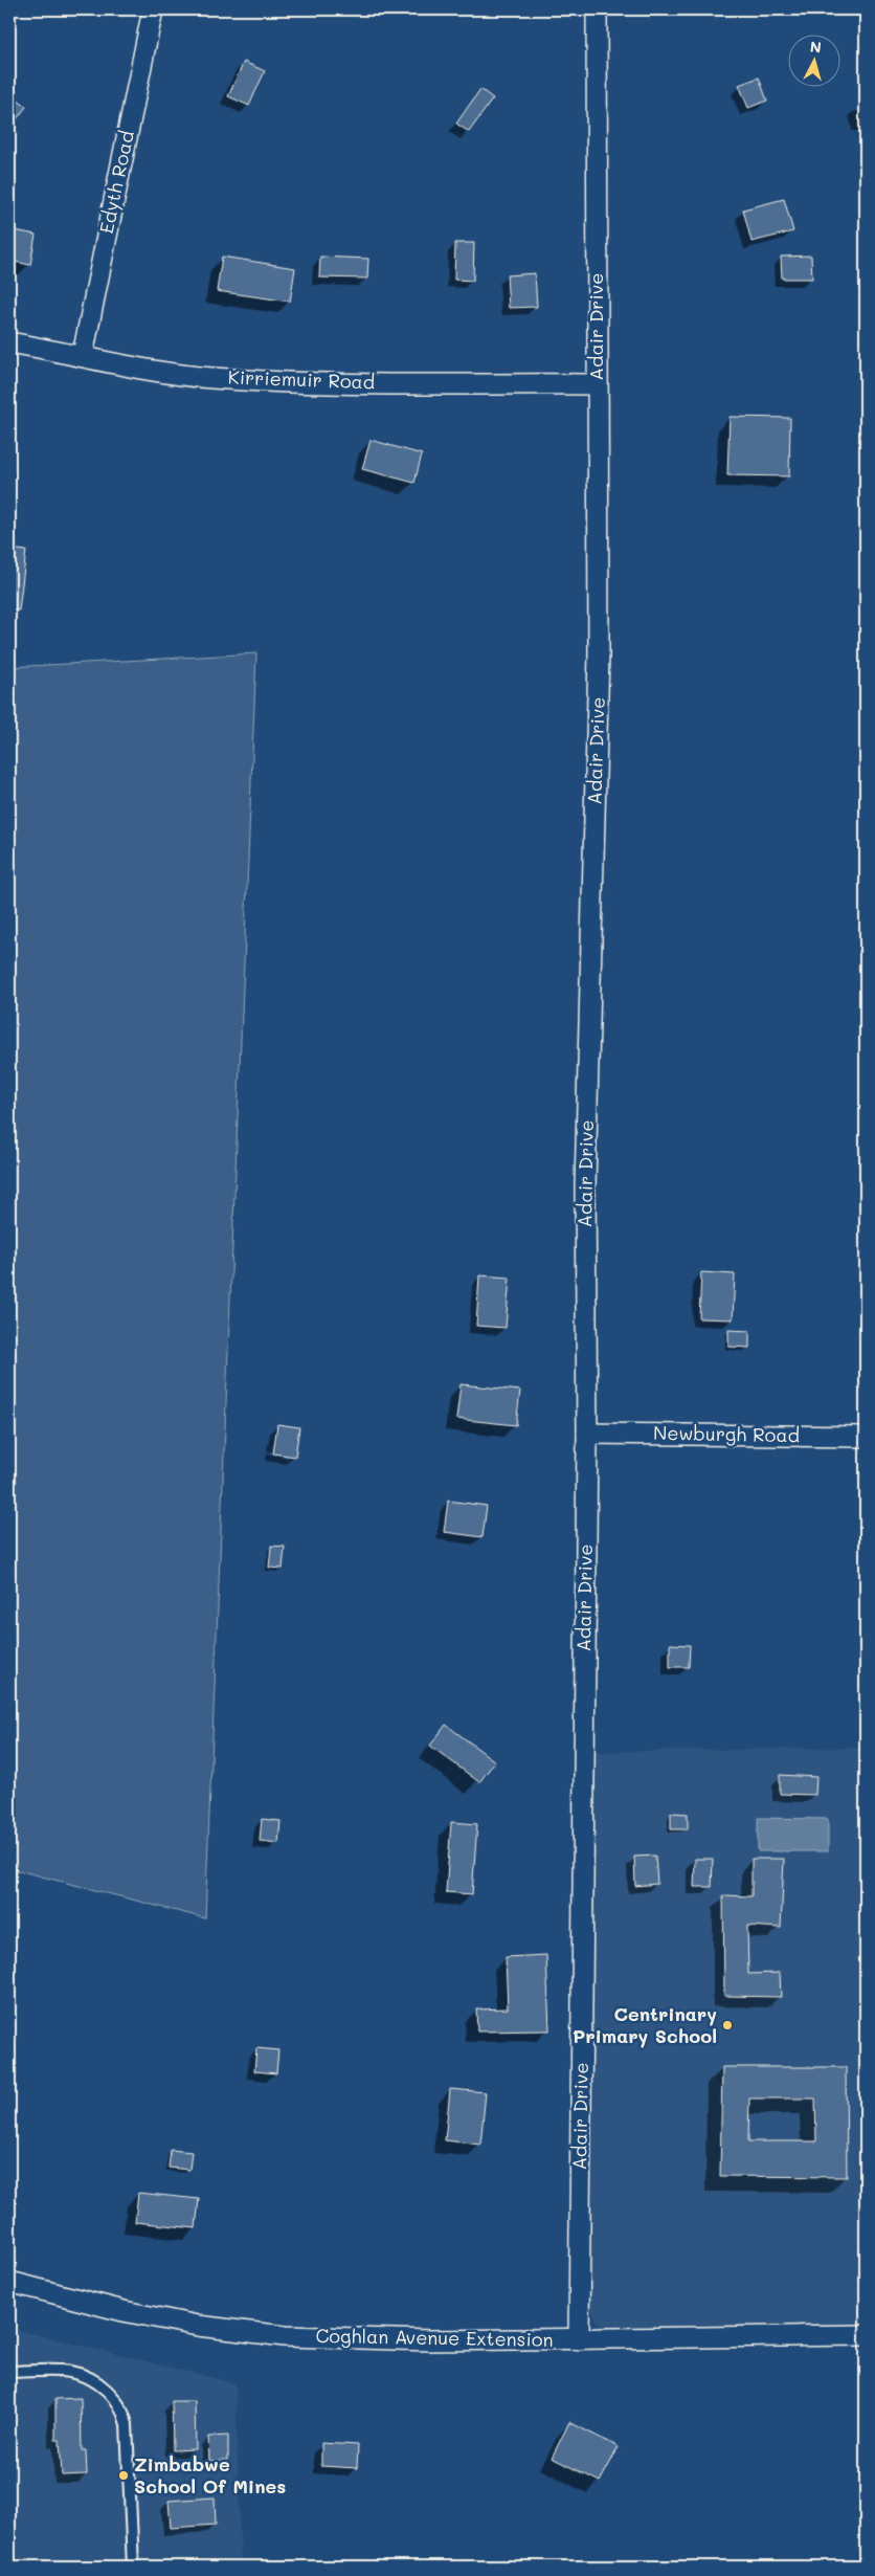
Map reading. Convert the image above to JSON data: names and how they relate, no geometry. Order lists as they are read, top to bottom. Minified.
{"streets":{"street":["Edyth Road","Adair Drive","Kirriemuir Road","Newburgh Road","Coghlan Avenue Extension"]},"crossings":[["Edyth Road","Kirriemuir Road"],["Adair Drive","Kirriemuir Road"],["Adair Drive","Newburgh Road"],["Adair Drive","Coghlan Avenue Extension"]],"places":["Centrinary Primary School","Zimbabwe School Of Mines"],"north":"top"}
